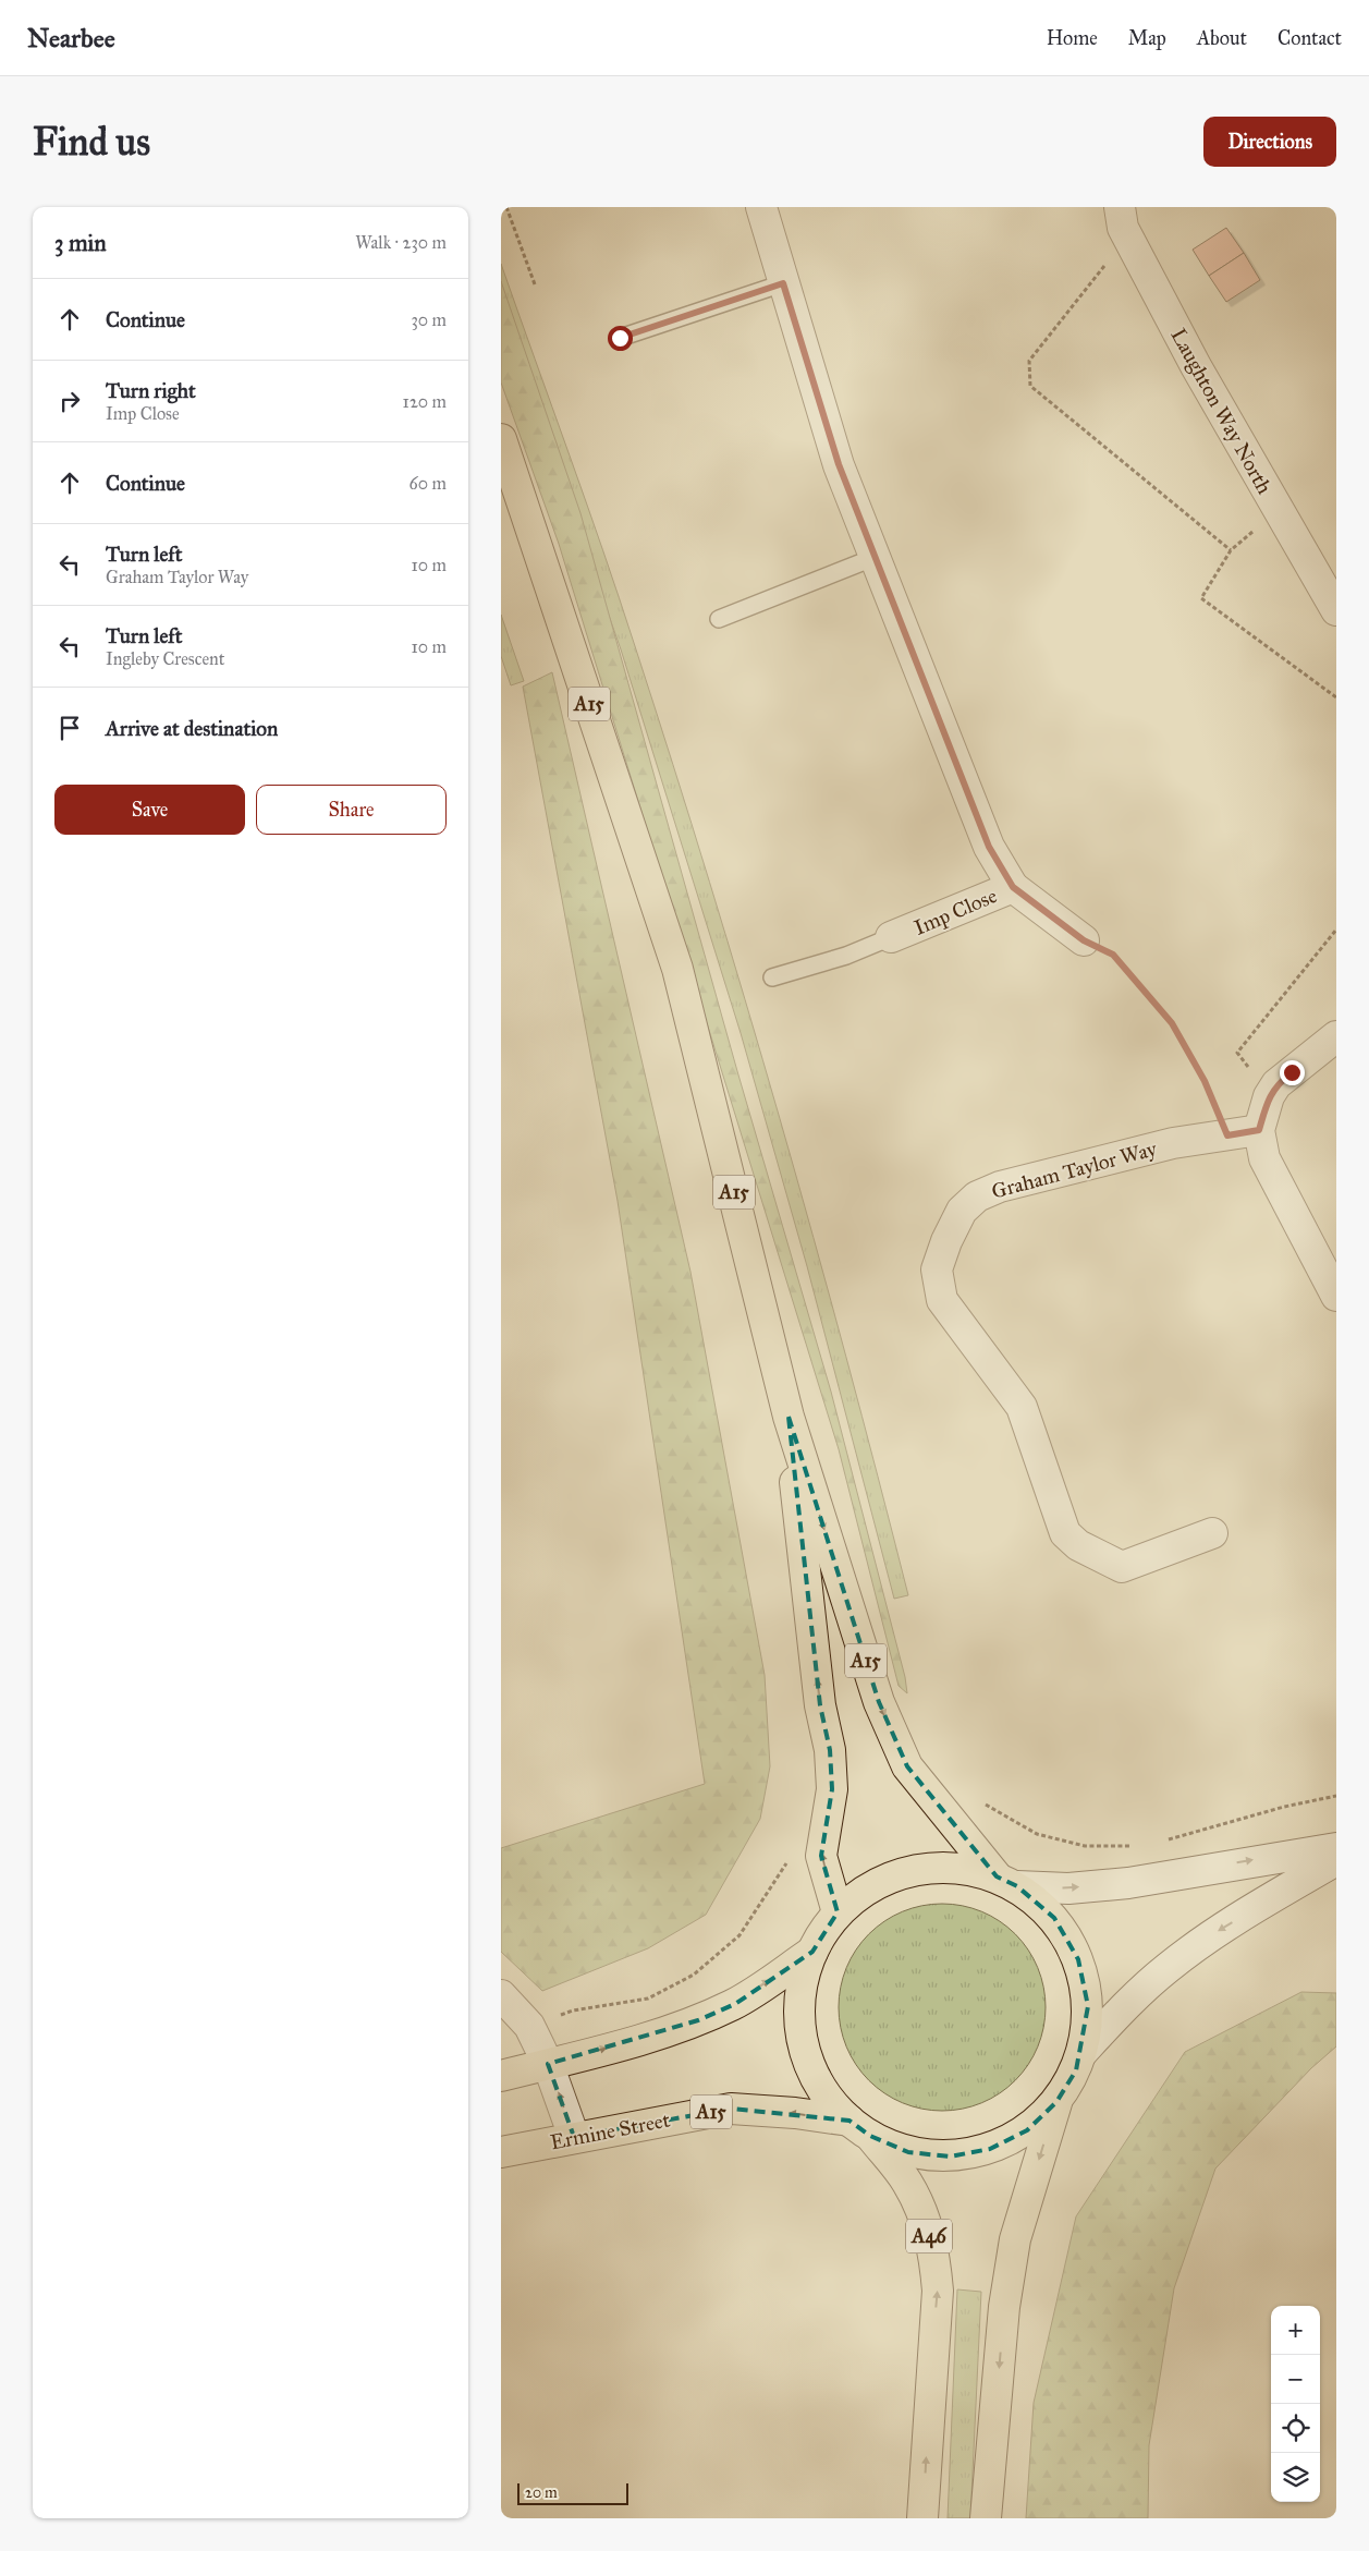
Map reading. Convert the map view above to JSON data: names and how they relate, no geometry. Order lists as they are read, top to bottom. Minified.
{"streets":{"highway":["A15","Ermine Street","A46"],"street":["Laughton Way North","Imp Close","Graham Taylor Way"]},"crossings":[["Ermine Street","A46"]],"scale_bar":"20 m","page":{"header":"Nearbee","nav":["Home","Map","About","Contact"],"buttons":["Directions",["Save","Share"]],"title":"Find us","heading":["3 min","Walk · 230 m"],"list":[["Continue","30 m"],["Turn right","Imp Close","120 m"],["Continue","60 m"],["Turn left","Graham Taylor Way","10 m"],["Turn left","Ingleby Crescent","10 m"],"Arrive at destination"],"map_buttons":["+","−"],"scale":"20 m"}}
